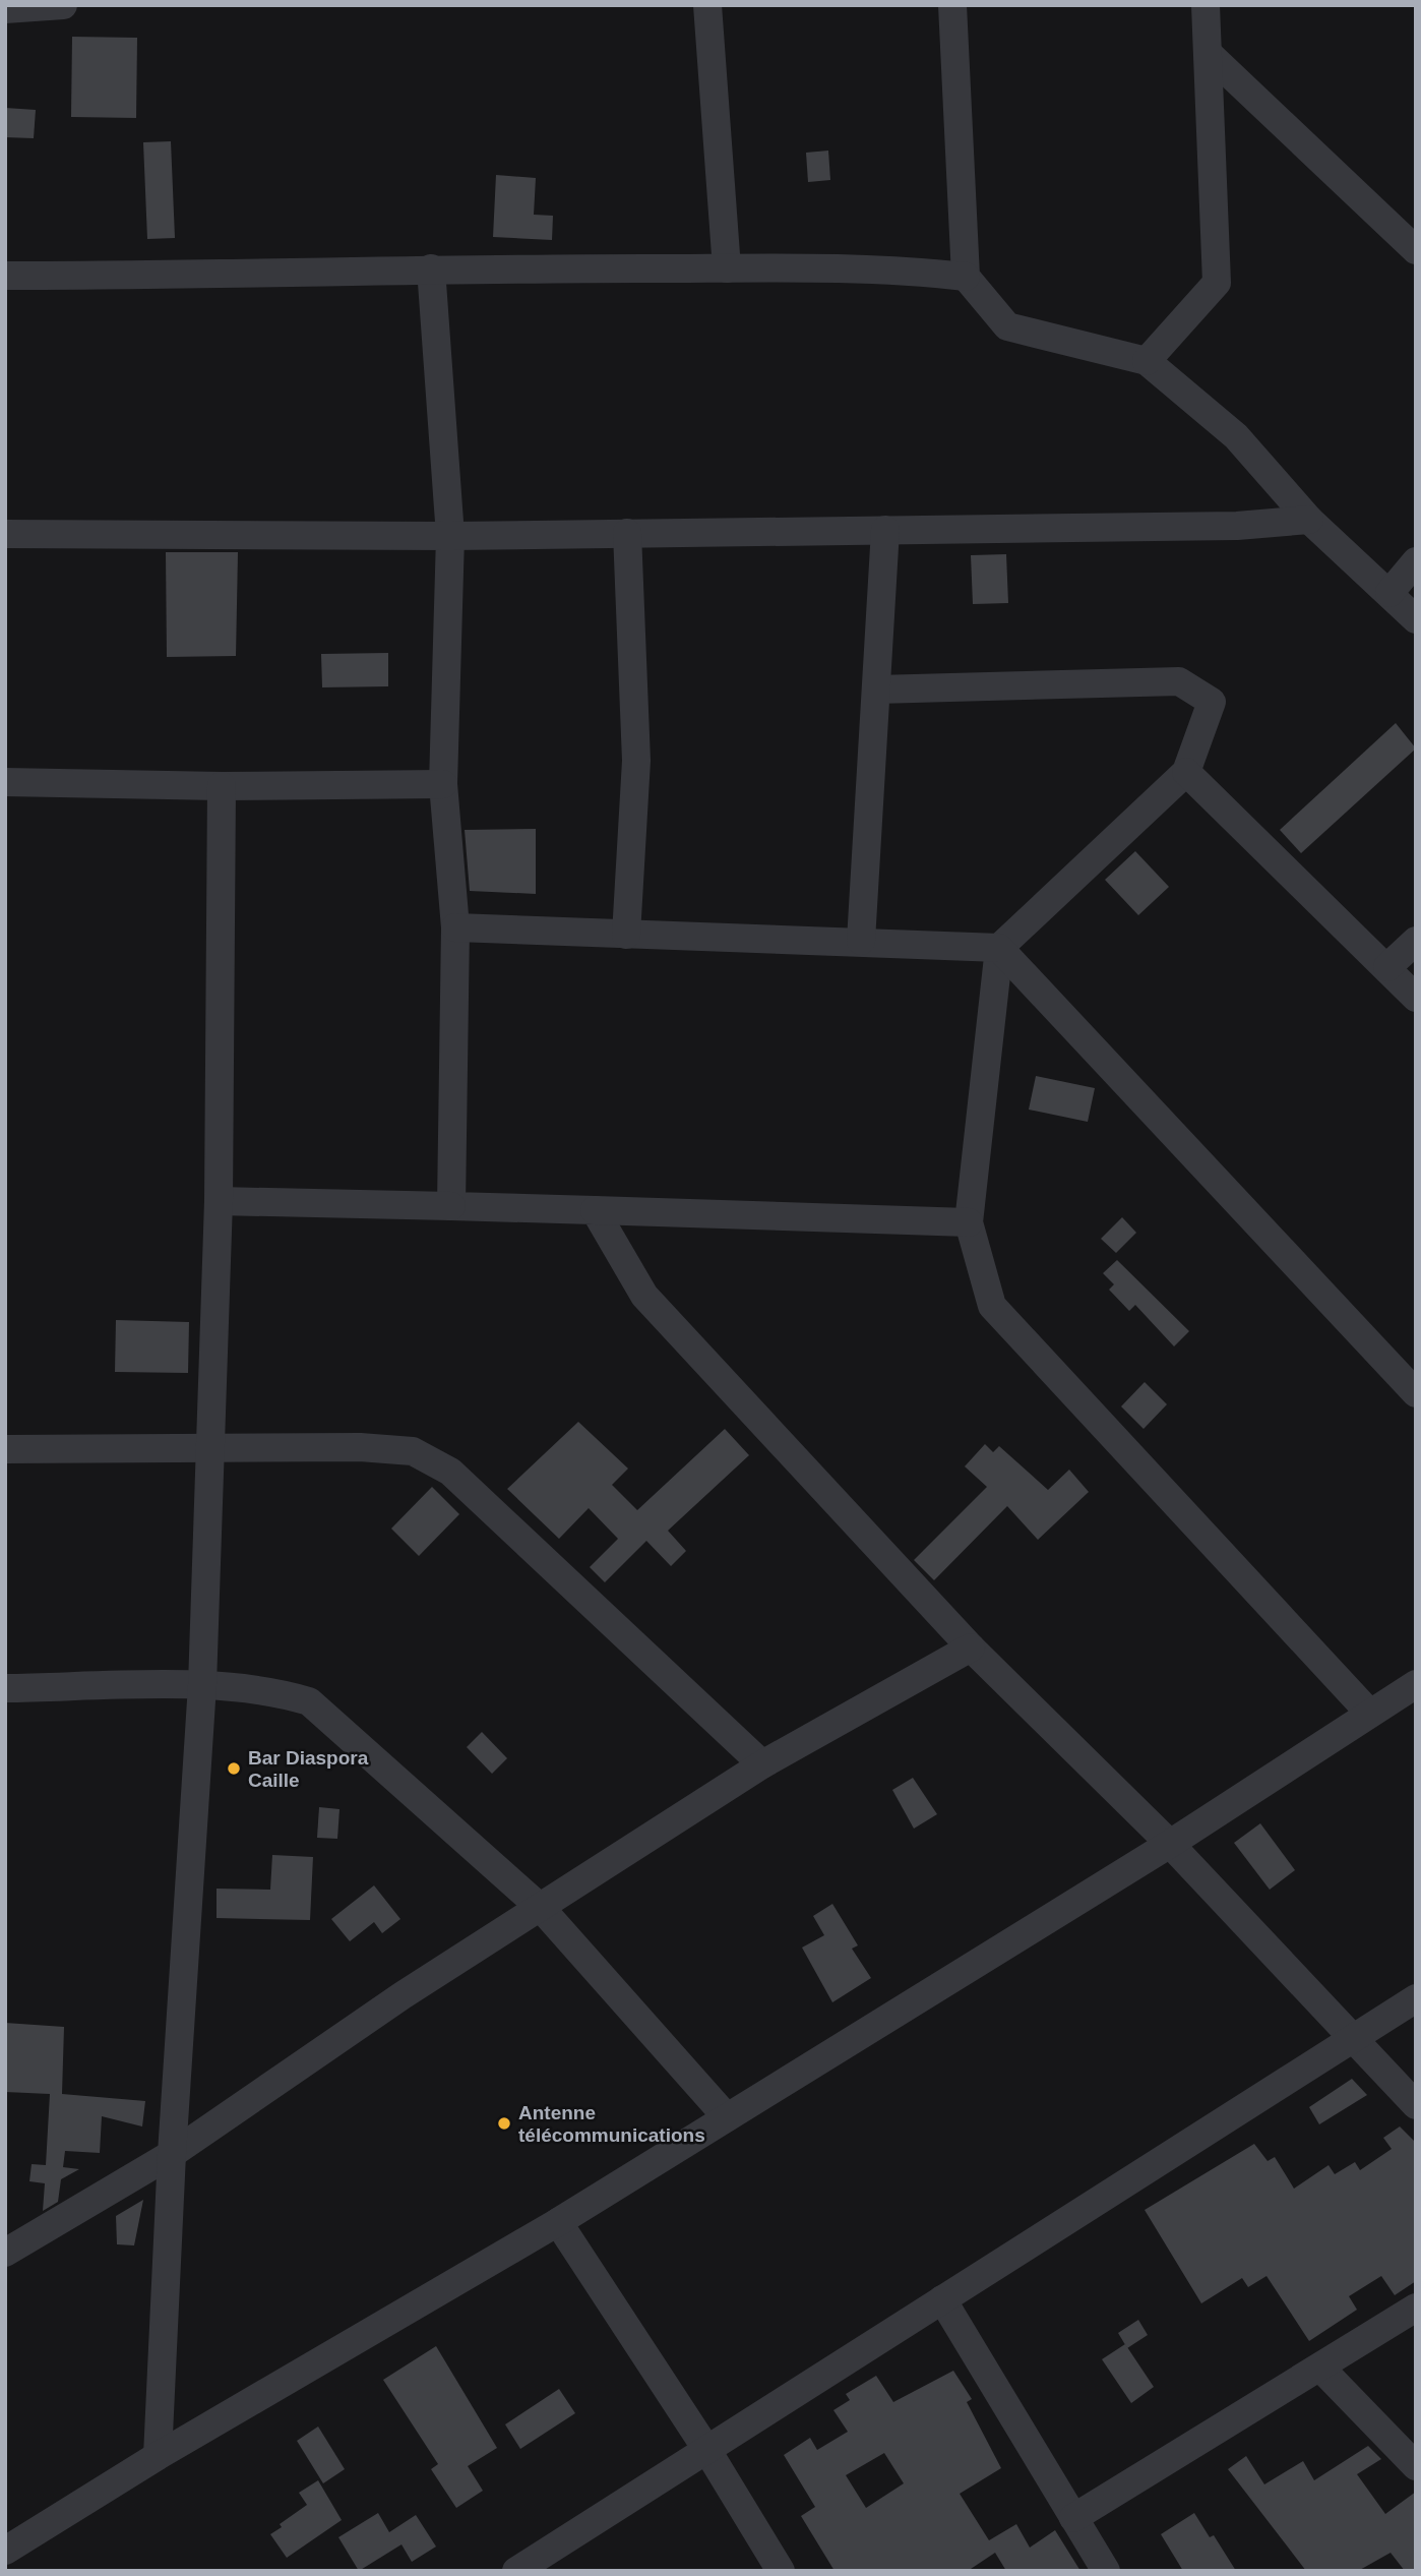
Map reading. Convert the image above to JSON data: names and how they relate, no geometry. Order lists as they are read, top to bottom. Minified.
{"places":["Bar Diaspora Caille","Antenne télécommunications"]}
